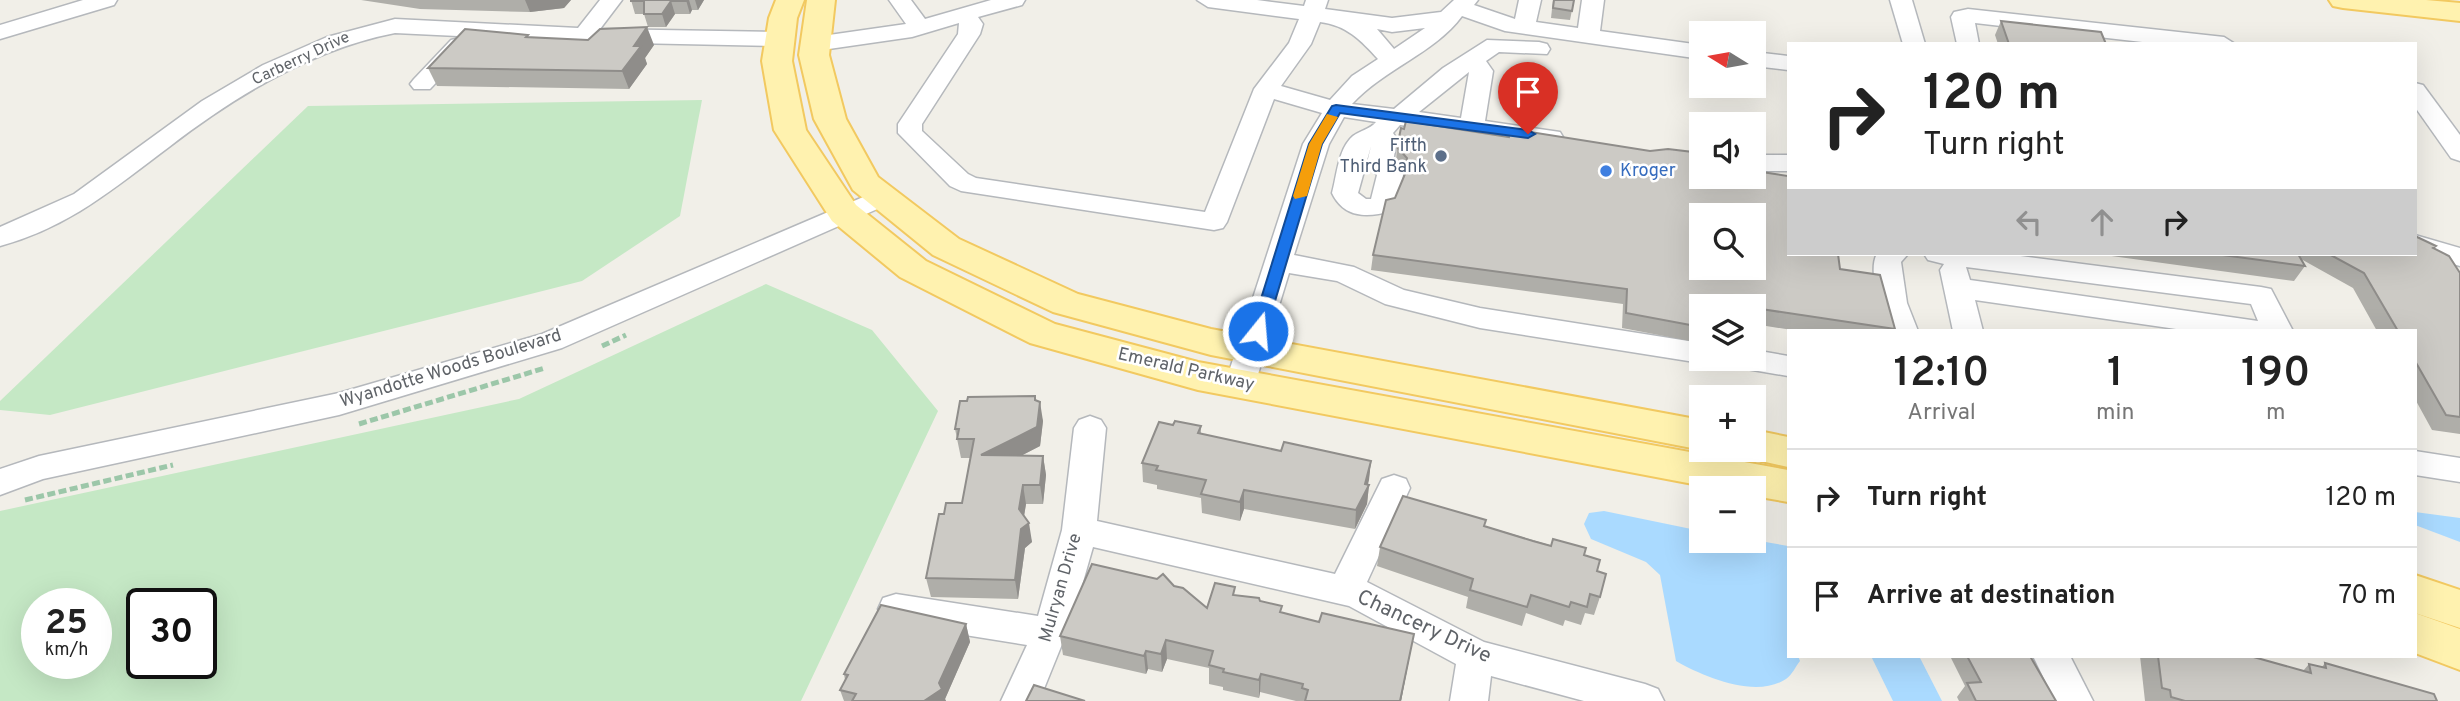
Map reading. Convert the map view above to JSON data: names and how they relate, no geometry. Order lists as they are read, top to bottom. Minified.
{"streets":{"main road":["Emerald Parkway"],"street":["Carberry Drive","Wyandotte Woods Boulevard","Mulryan Drive","Chancery Drive"]},"crossings":[["Carberry Drive","Emerald Parkway"],["Wyandotte Woods Boulevard","Emerald Parkway"],["Mulryan Drive","Chancery Drive"]],"places":["Fifth Third Bank","Kroger"],"north":"left","page":{"map_buttons":["+","−"],"turn":["120 m","Turn right"],"eta":["12:10","Arrival","1","min","190","m"],"list":[{"name":"Turn right","value":"120 m"},{"name":"Arrive at destination","value":"70 m"}],"speed":"25 km/h","limit":"30"}}
